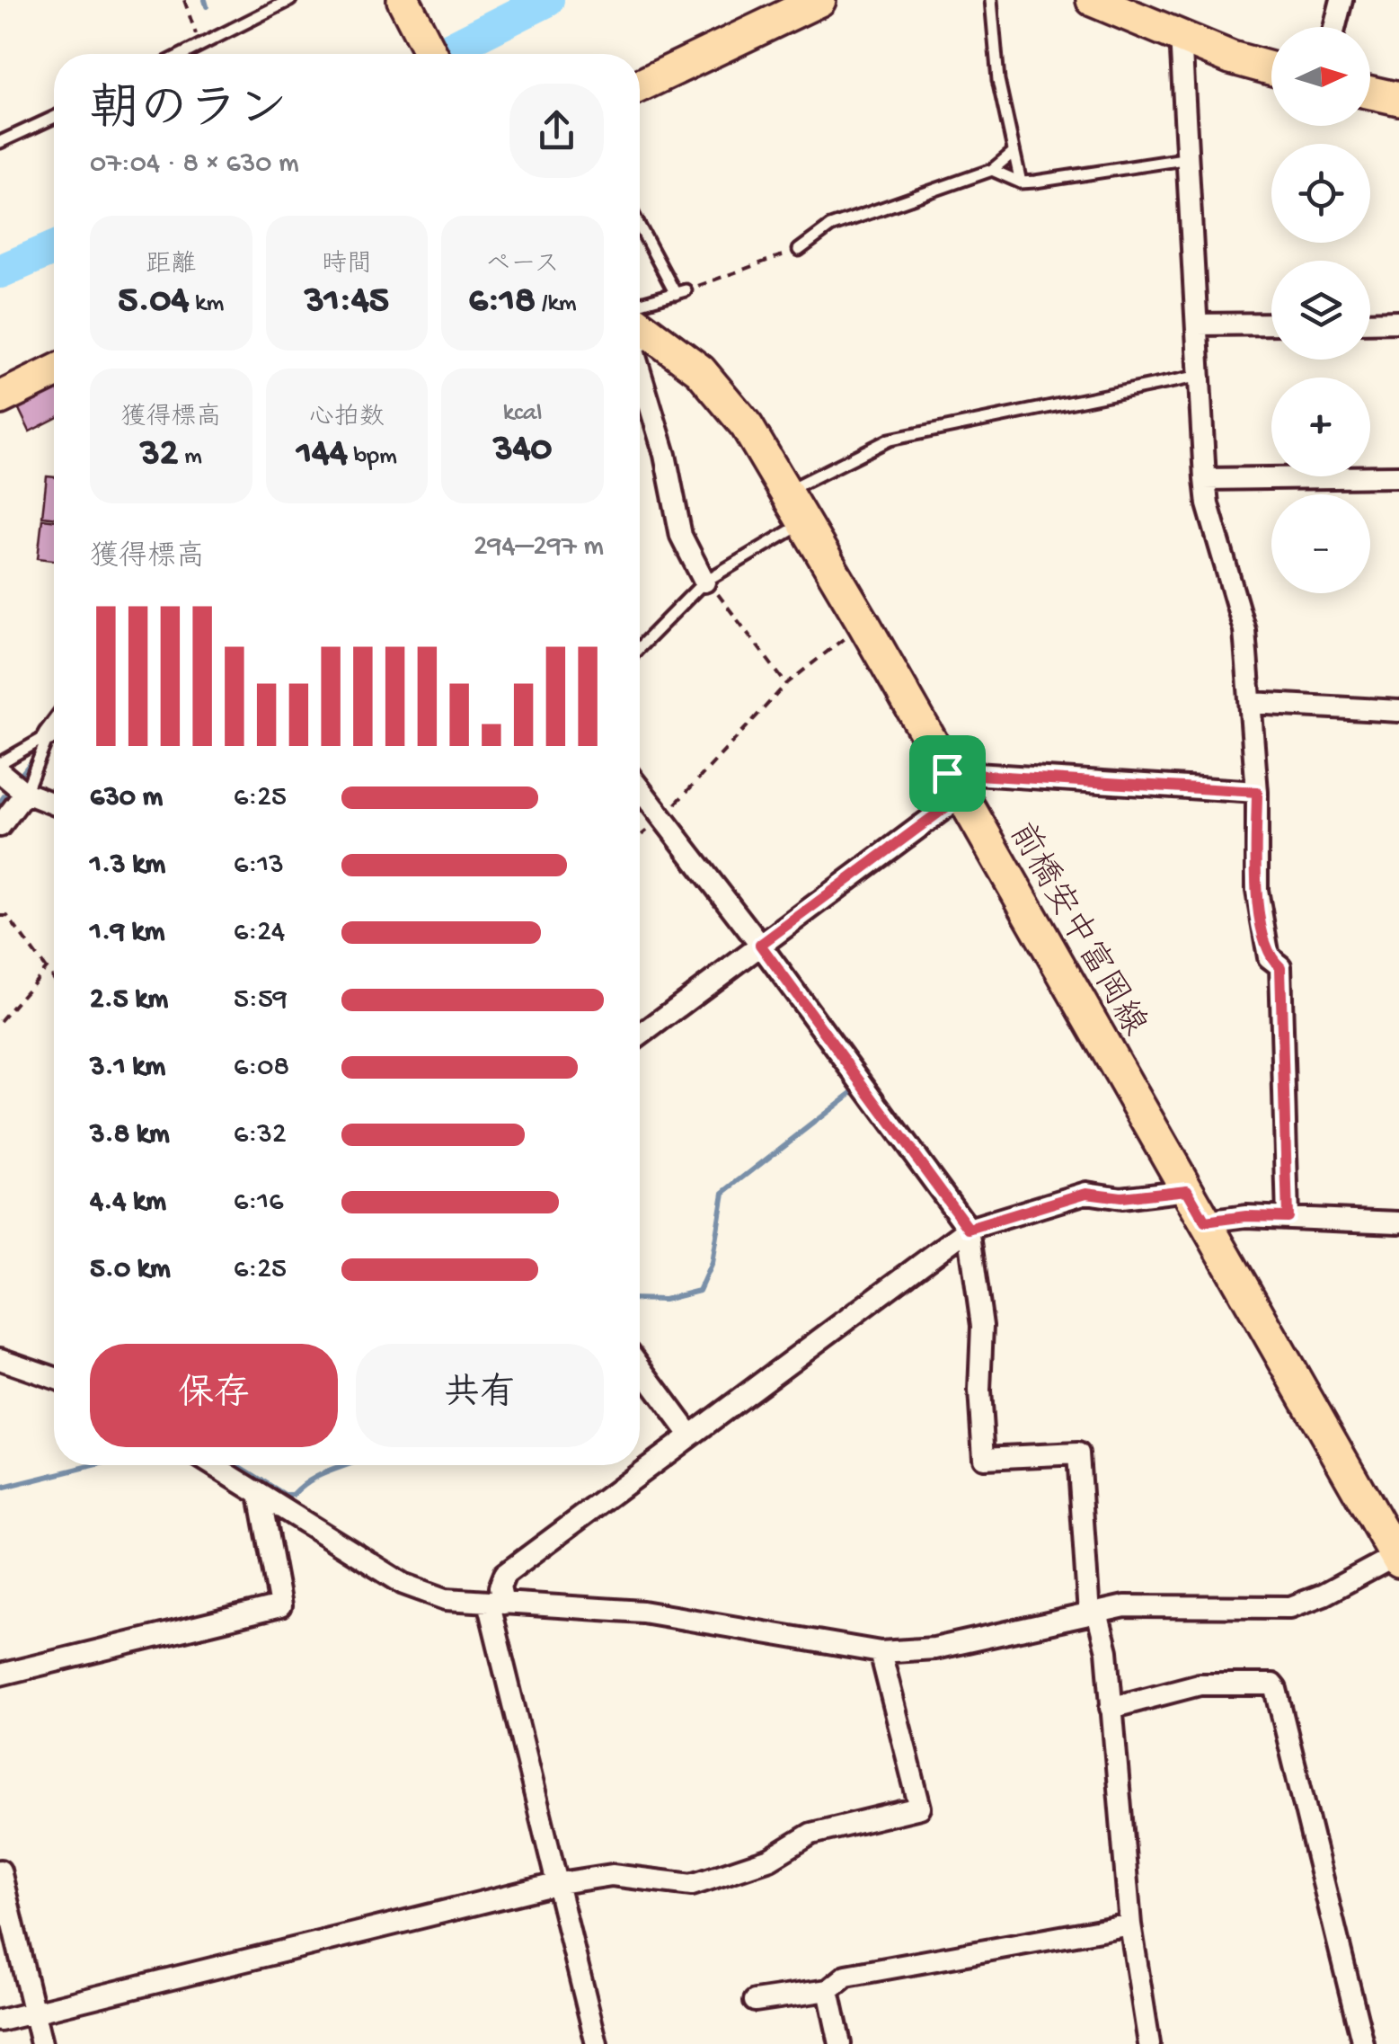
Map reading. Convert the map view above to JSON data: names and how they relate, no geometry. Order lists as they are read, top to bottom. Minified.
{"streets":{"main road":["前橋安中富岡線"]},"north":"right","page":{"map_buttons":["+","−"],"heading":["朝のラン","07:04 · 8 × 630 m"],"stats":[["距離","5.04 km"],["時間","31:45"],["ペース","6:18 /km"],["獲得標高","32 m"],["心拍数","144 bpm"],["kcal","340"]],"chart":["獲得標高","294–297 m"],"list":[{"name":"630 m","note":"6:25"},{"name":"1.3 km","note":"6:13"},{"name":"1.9 km","note":"6:24"},{"name":"2.5 km","note":"5:59"},{"name":"3.1 km","note":"6:08"},{"name":"3.8 km","note":"6:32"},{"name":"4.4 km","note":"6:16"},{"name":"5.0 km","note":"6:25"}],"buttons":["保存","共有"]}}
